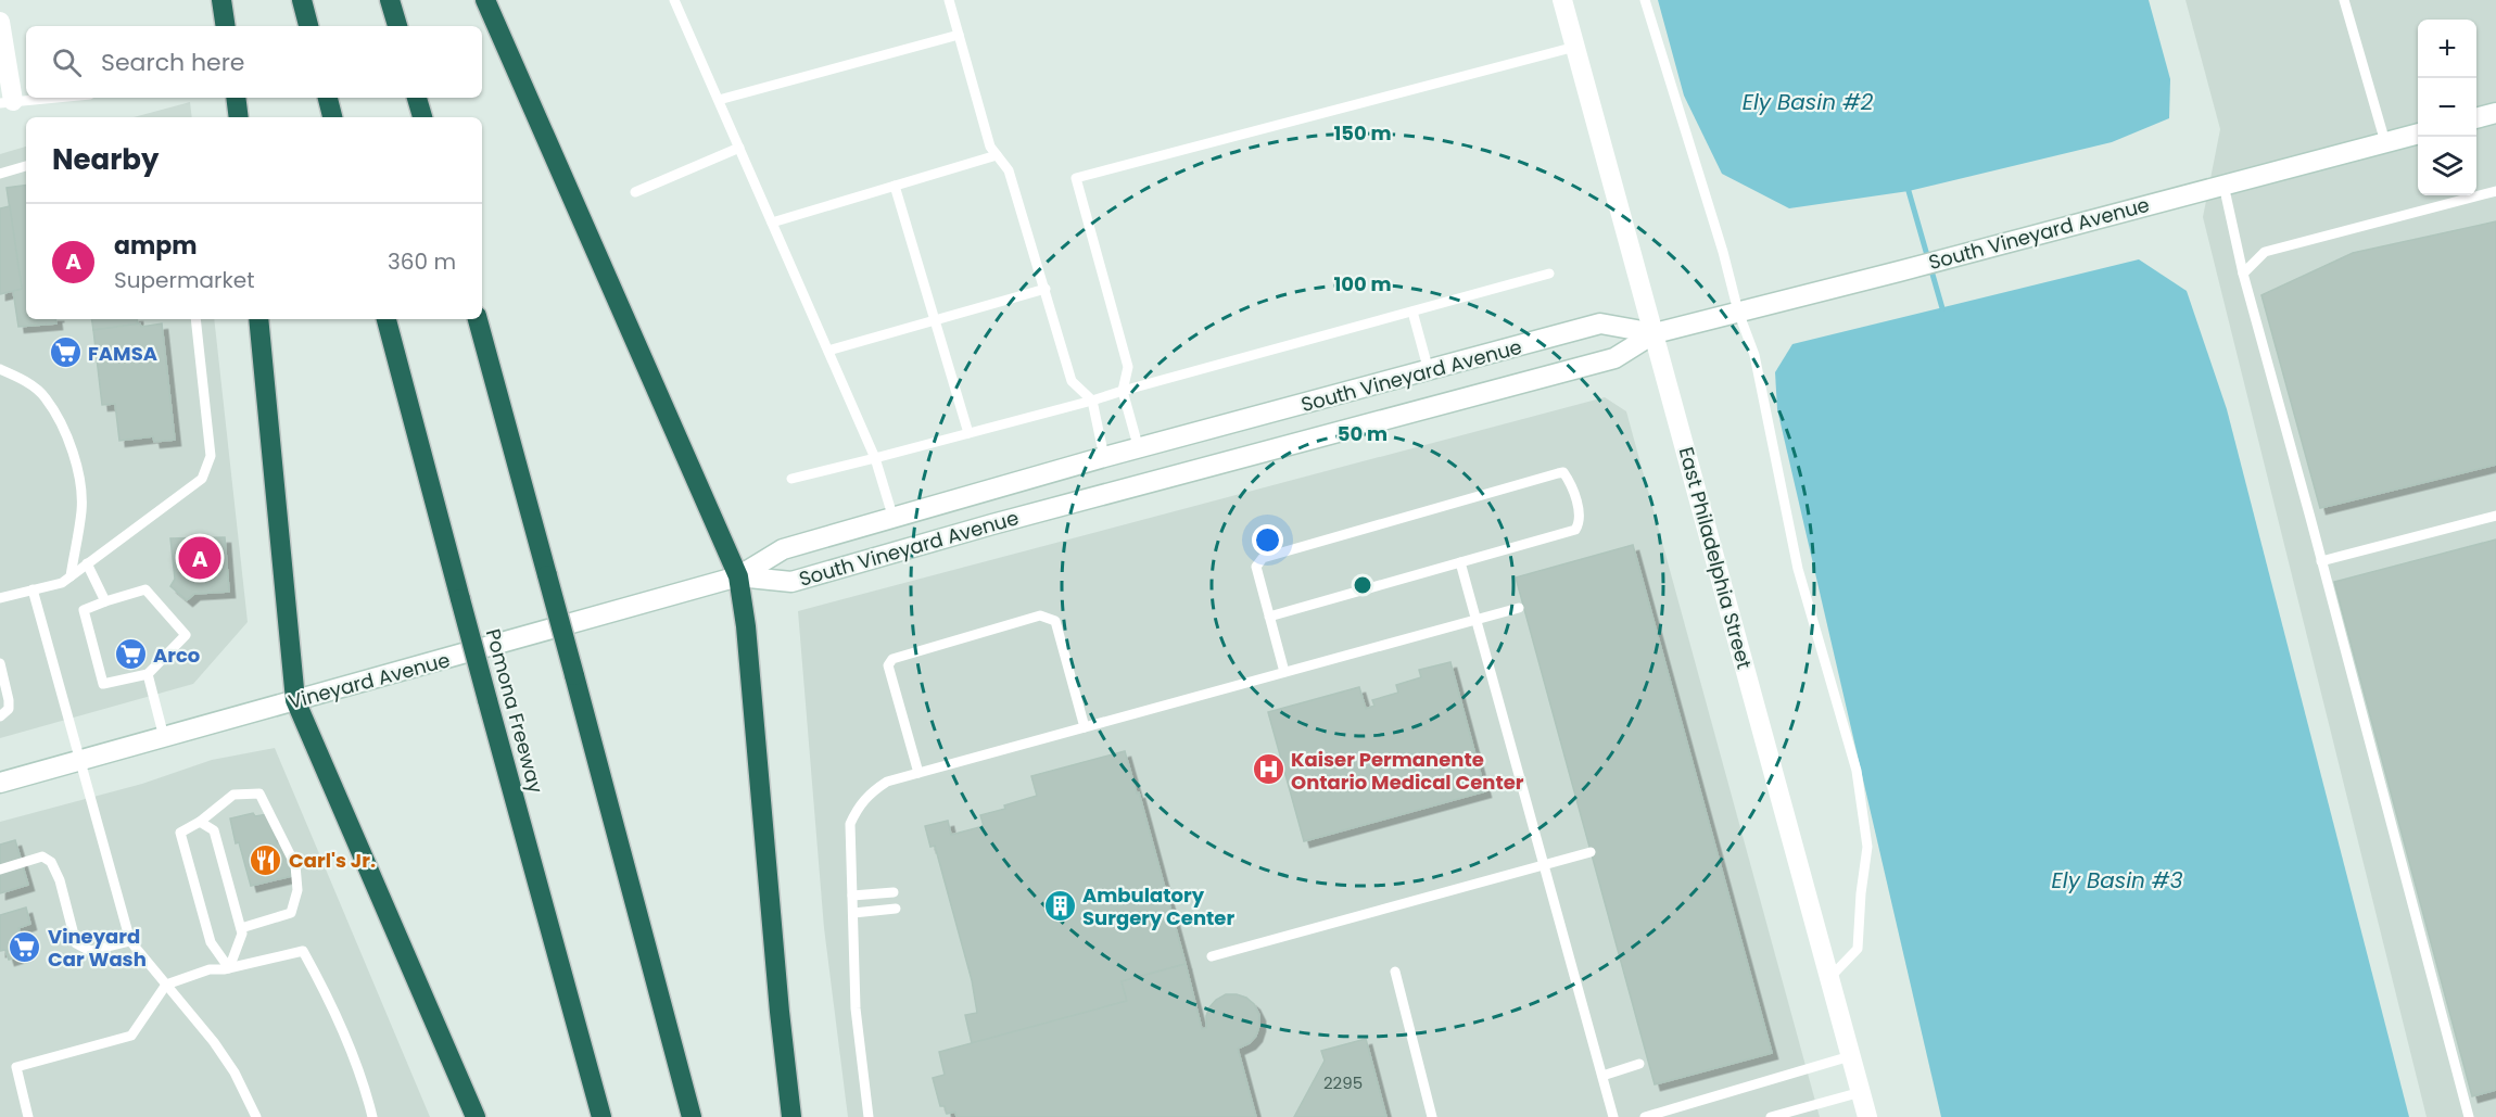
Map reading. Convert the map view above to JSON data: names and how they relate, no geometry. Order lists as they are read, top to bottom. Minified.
{"streets":{"highway":["Pomona Freeway"],"main road":["South Vineyard Avenue","East Philadelphia Street","Vineyard Avenue"]},"crossings":[["South Vineyard Avenue","East Philadelphia Street"],["South Vineyard Avenue","Vineyard Avenue"]],"water":["Ely Basin #2","Ely Basin #3"],"places":{"supermarket":["FAMSA","Arco","Vineyard Car Wash"],"hospital":["Kaiser Permanente Ontario Medical Center"],"restaurant":["Carl's Jr."],"building":["Ambulatory Surgery Center"]},"house_numbers":["2295"],"page":{"map_buttons":["+","−"],"search":"Search here","heading":"Nearby","list":[{"mark":"A","name":"ampm","note":"Supermarket","value":"360 m"}],"pins":"A"},"rings":["150 m","100 m","50 m"]}
